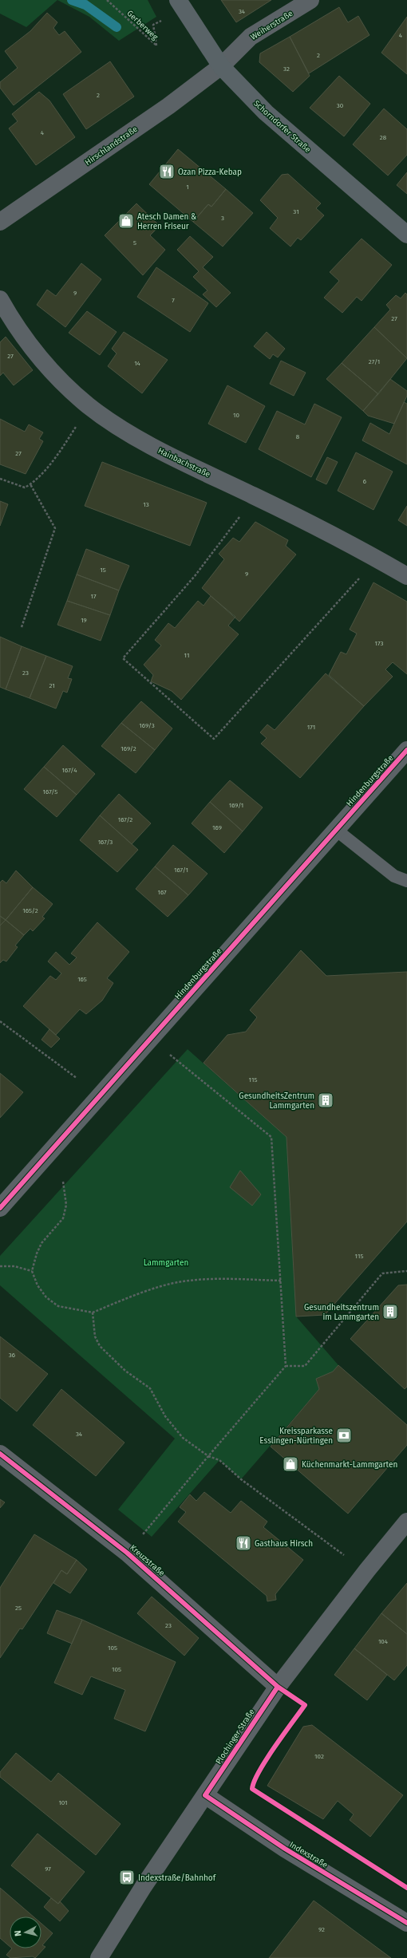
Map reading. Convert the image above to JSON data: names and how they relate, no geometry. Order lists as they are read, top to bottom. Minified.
{"streets":{"main road":["Schorndorfer Straße"],"street":["Weiherstraße","Hirschlandstraße","Hainbachstraße","Hindenburgstraße","Kreuzstraße","Plochinger Straße","Indexstraße"],"path":["Gerberweg"]},"crossings":[["Weiherstraße","Schorndorfer Straße"],["Weiherstraße","Hirschlandstraße"],["Schorndorfer Straße","Hirschlandstraße"],["Kreuzstraße","Plochinger Straße"],["Plochinger Straße","Indexstraße"]],"parks":["Lammgarten"],"places":{"restaurant":["Ozan Pizza-Kebap","Gasthaus Hirsch"],"shop":["Atesch Damen & Herren Friseur","Küchenmarkt-Lammgarten"],"building":["GesundheitsZentrum Lammgarten","Gesundheitszentrum im Lammgarten"],"bank":["Kreissparkasse Esslingen-Nürtingen"],"bus stop":["Indexstraße/Bahnhof"]},"house_numbers":["34","4","2","32","2","30","4","28","1","31","3","5","9","7","27","27","27/1","14","10","8","27","6","13","15","9","17","19","173","11","23","21","169/3","171","169/2","167/4","167/5","169/1","167/2","169","167/3","167/1","167","165/2","165","115","115","36","34","25","23","104","105","105","102","101","97","92"],"north":"left"}
